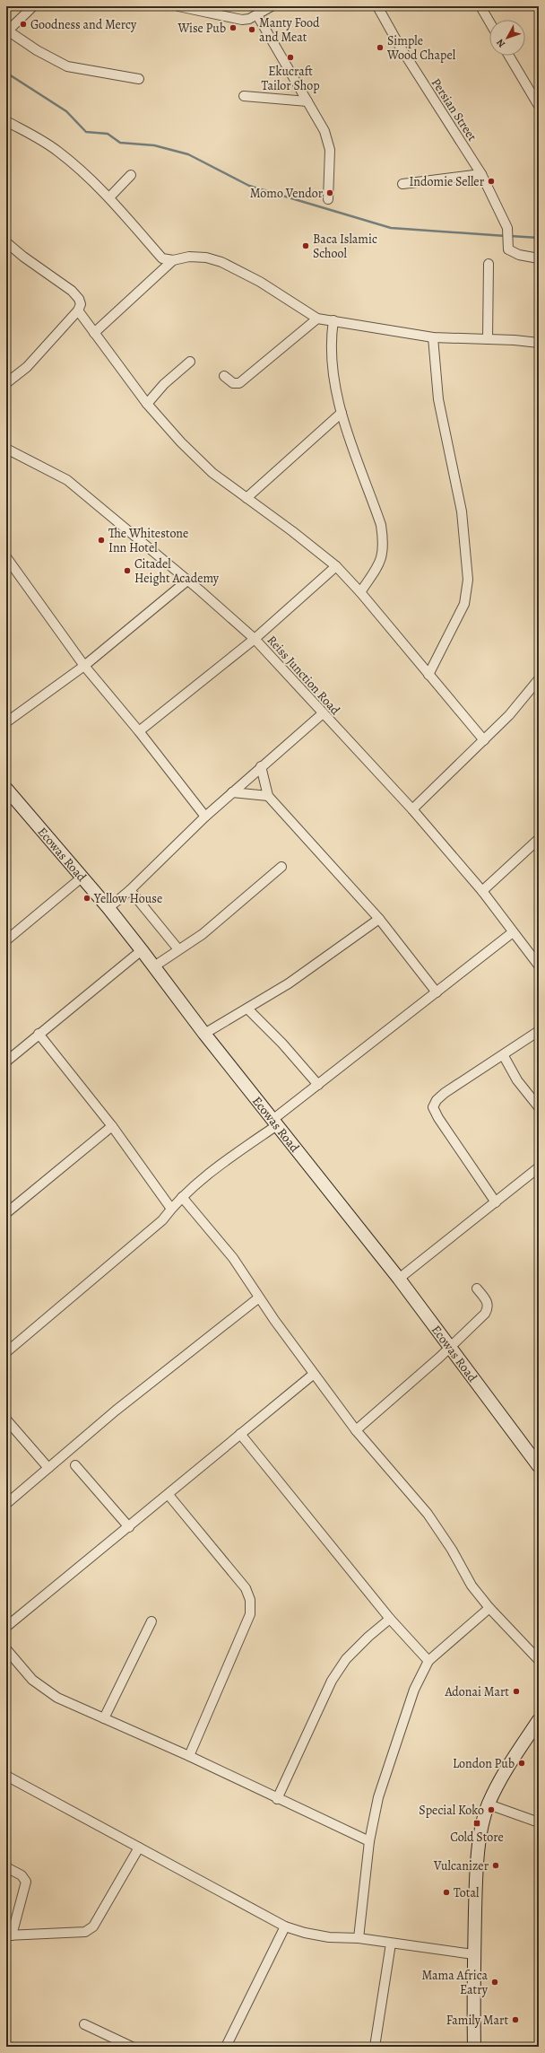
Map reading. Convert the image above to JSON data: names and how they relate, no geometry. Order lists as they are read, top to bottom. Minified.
{"streets":{"street":["Persian Street","Reiss Junction Road","Ecowas Road"]},"places":{"other":["Goodness and Mercy","Wise Pub","Manty Food and Meat","Simple Wood Chapel","Ekucraft Tailor Shop","Indomie Seller","Momo Vendor","Baca Islamic School","The Whitestone Inn Hotel","Citadel Height Academy","Yellow House","Adonai Mart","London Pub","Special Koko","Vulcanizer","Total","Mama Africa Eatry","Family Mart"],"transit":["Cold Store"]},"north":"bottom left"}
